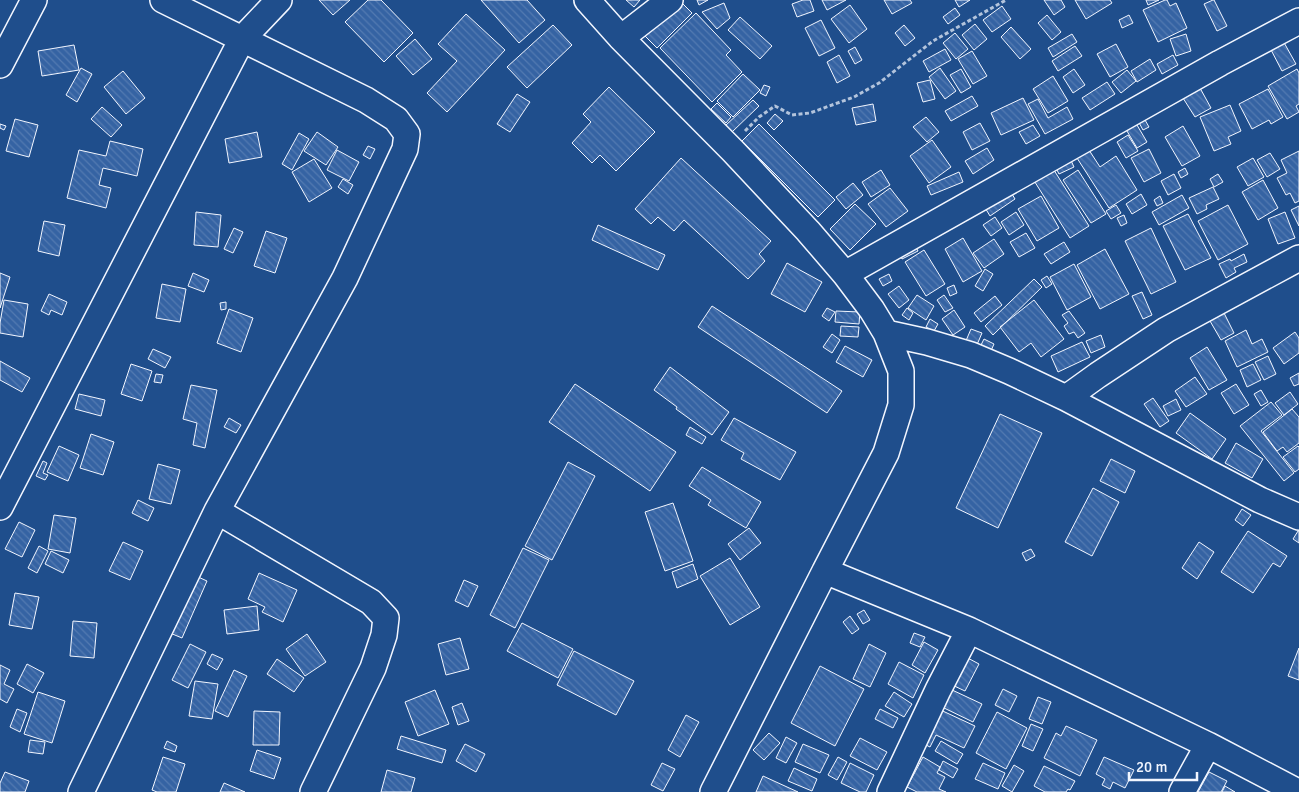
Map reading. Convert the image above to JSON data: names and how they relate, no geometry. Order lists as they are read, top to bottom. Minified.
{"scale_bar":"20 m"}
